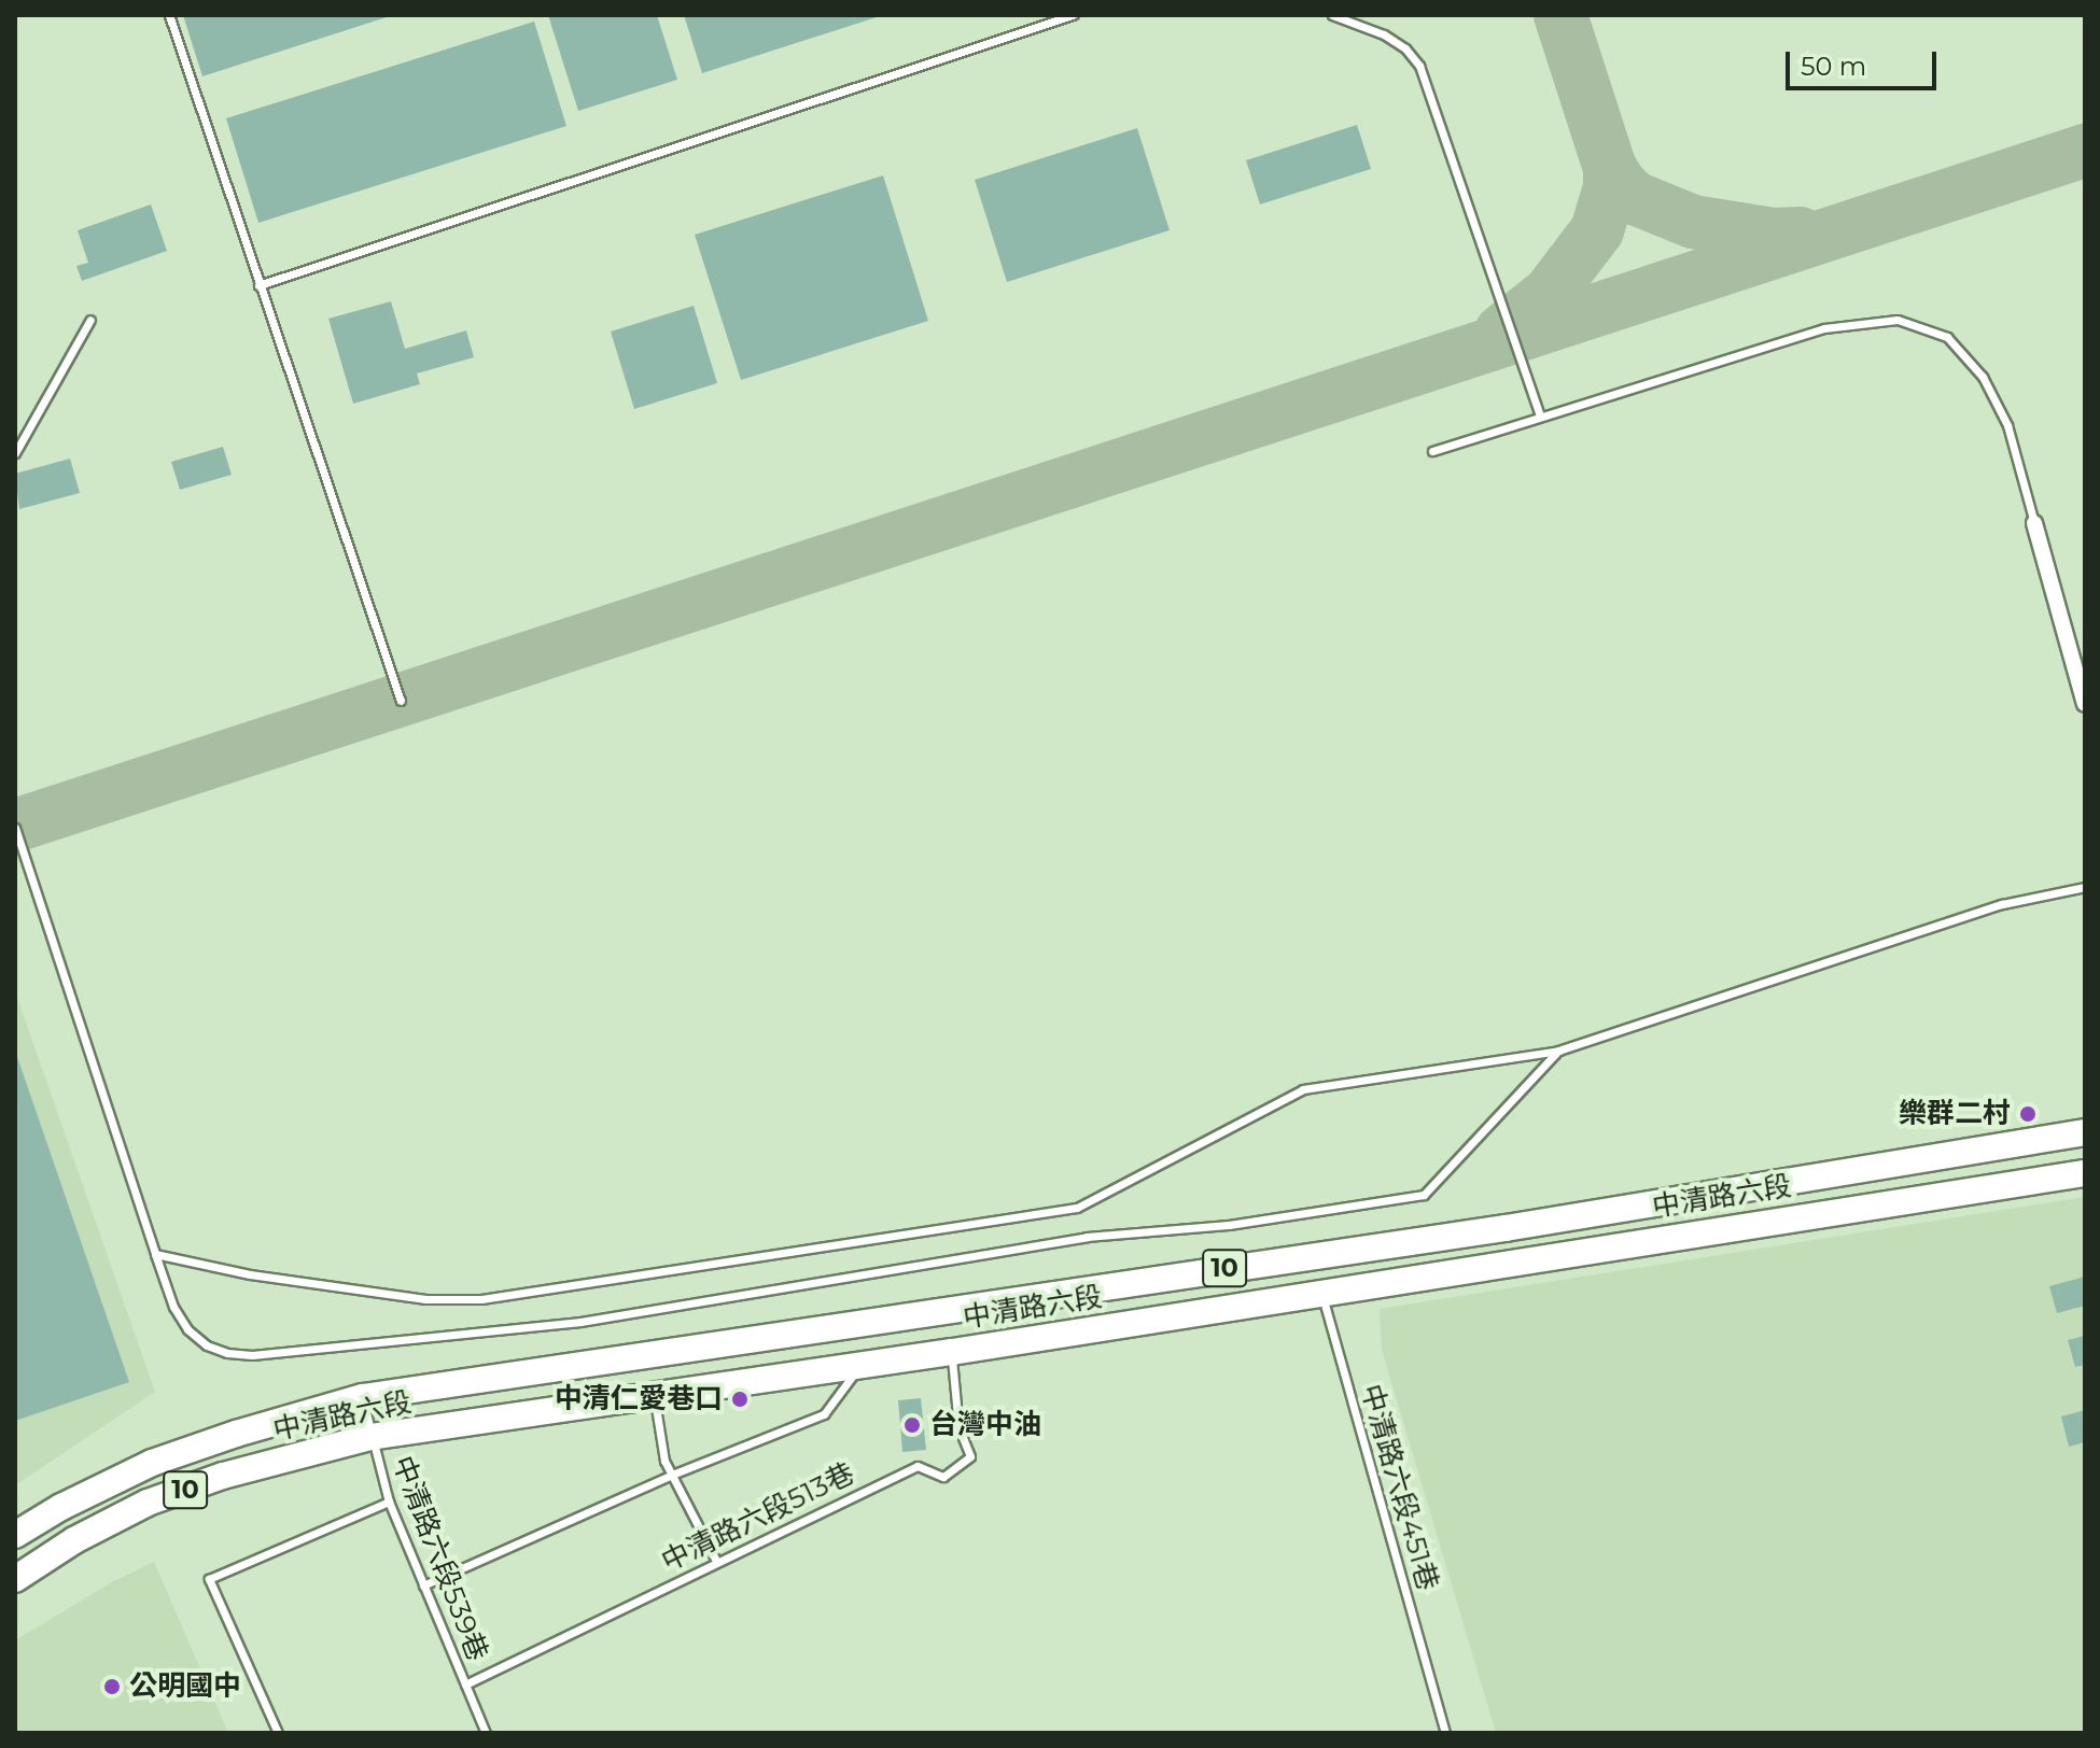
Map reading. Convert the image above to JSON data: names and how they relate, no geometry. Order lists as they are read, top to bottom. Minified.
{"streets":{"main road":["中清路六段","10"],"lane":["中清路六段451巷","中清路六段513巷","中清路六段539巷"]},"crossings":[["中清路六段","中清路六段451巷"],["中清路六段","中清路六段513巷"],["中清路六段","中清路六段539巷"],["中清路六段513巷","中清路六段539巷"]],"places":["樂群二村","中清仁愛巷口","台灣中油","公明國中"],"scale_bar":"50 m"}
